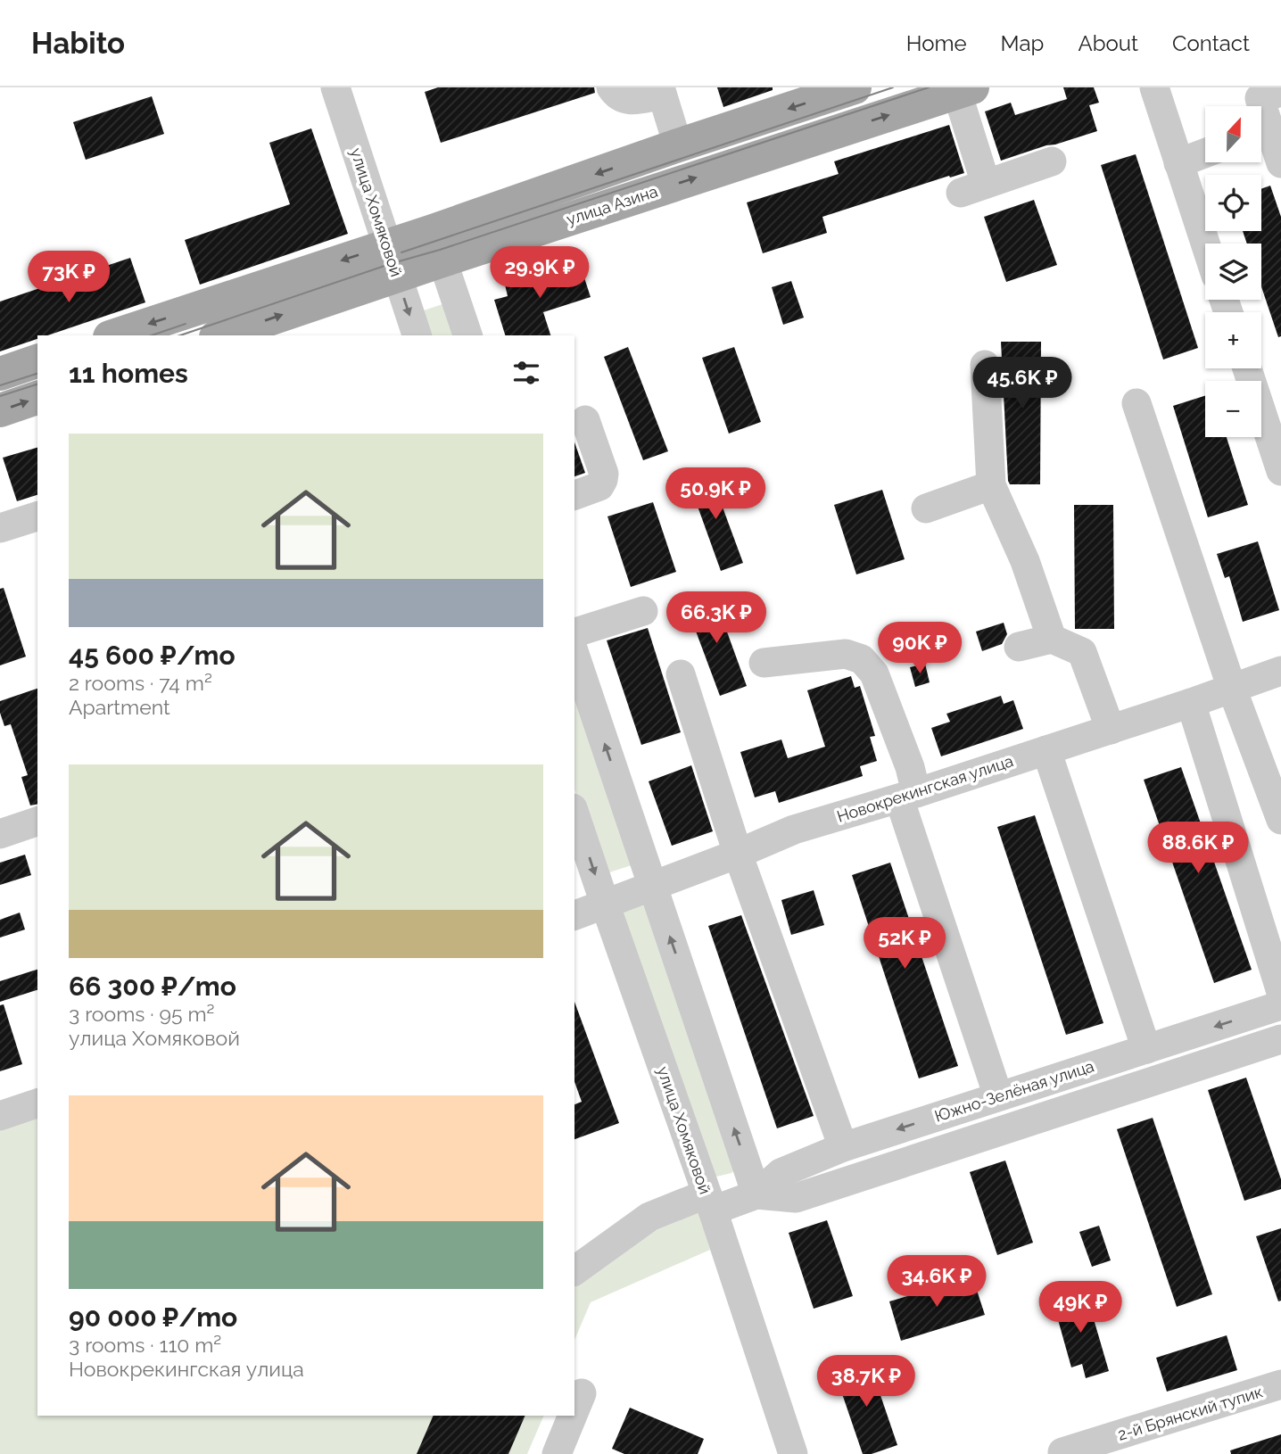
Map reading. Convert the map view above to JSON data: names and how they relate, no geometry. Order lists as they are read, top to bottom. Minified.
{"streets":{"main road":["улица Азина"],"street":["улица Хомяковой","Новокрекингская улица","Южно-Зелёная улица","2-й Брянский тупик"]},"crossings":[["улица Азина","улица Хомяковой"],["улица Хомяковой","Новокрекингская улица"],["улица Хомяковой","Южно-Зелёная улица"]],"north":"top","page":{"header":"Habito","nav":["Home","Map","About","Contact"],"map_buttons":["+","−"],"price":["29.9K ₽","73K ₽","45.6K ₽","50.9K ₽","66.3K ₽","90K ₽","88.6K ₽","52K ₽","34.6K ₽","49K ₽","38.7K ₽"],"heading":"11 homes","list":[{"name":"45 600 ₽/mo","note":"2 rooms · 74 m² · Apartment"},{"name":"66 300 ₽/mo","note":"3 rooms · 95 m² · улица Хомяковой"},{"name":"90 000 ₽/mo","note":"3 rooms · 110 m² · Новокрекингская улица"}]}}
